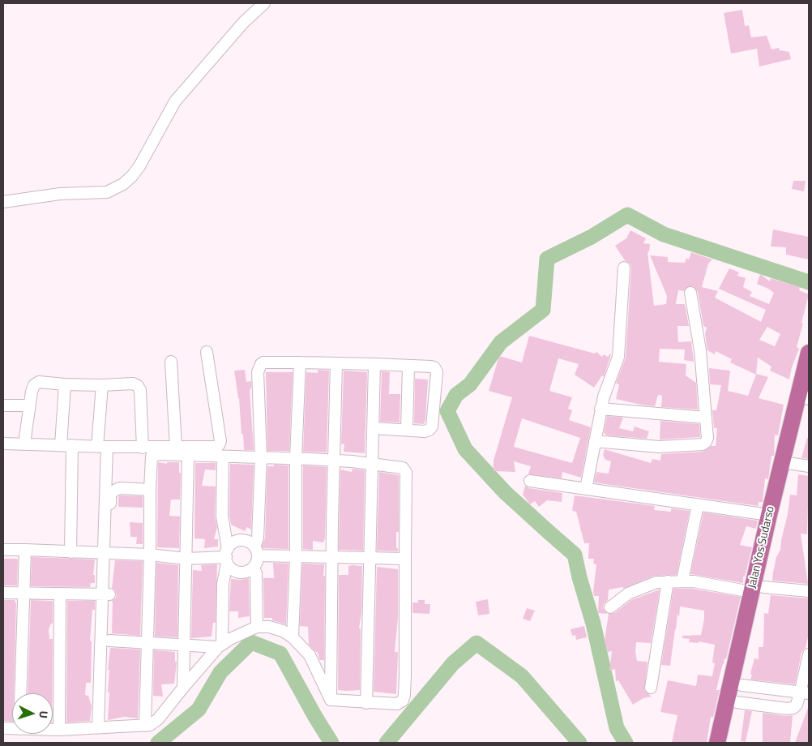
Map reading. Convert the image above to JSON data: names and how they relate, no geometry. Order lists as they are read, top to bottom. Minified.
{"streets":{"highway":["Jalan Yos Sudarso"]},"north":"right"}
